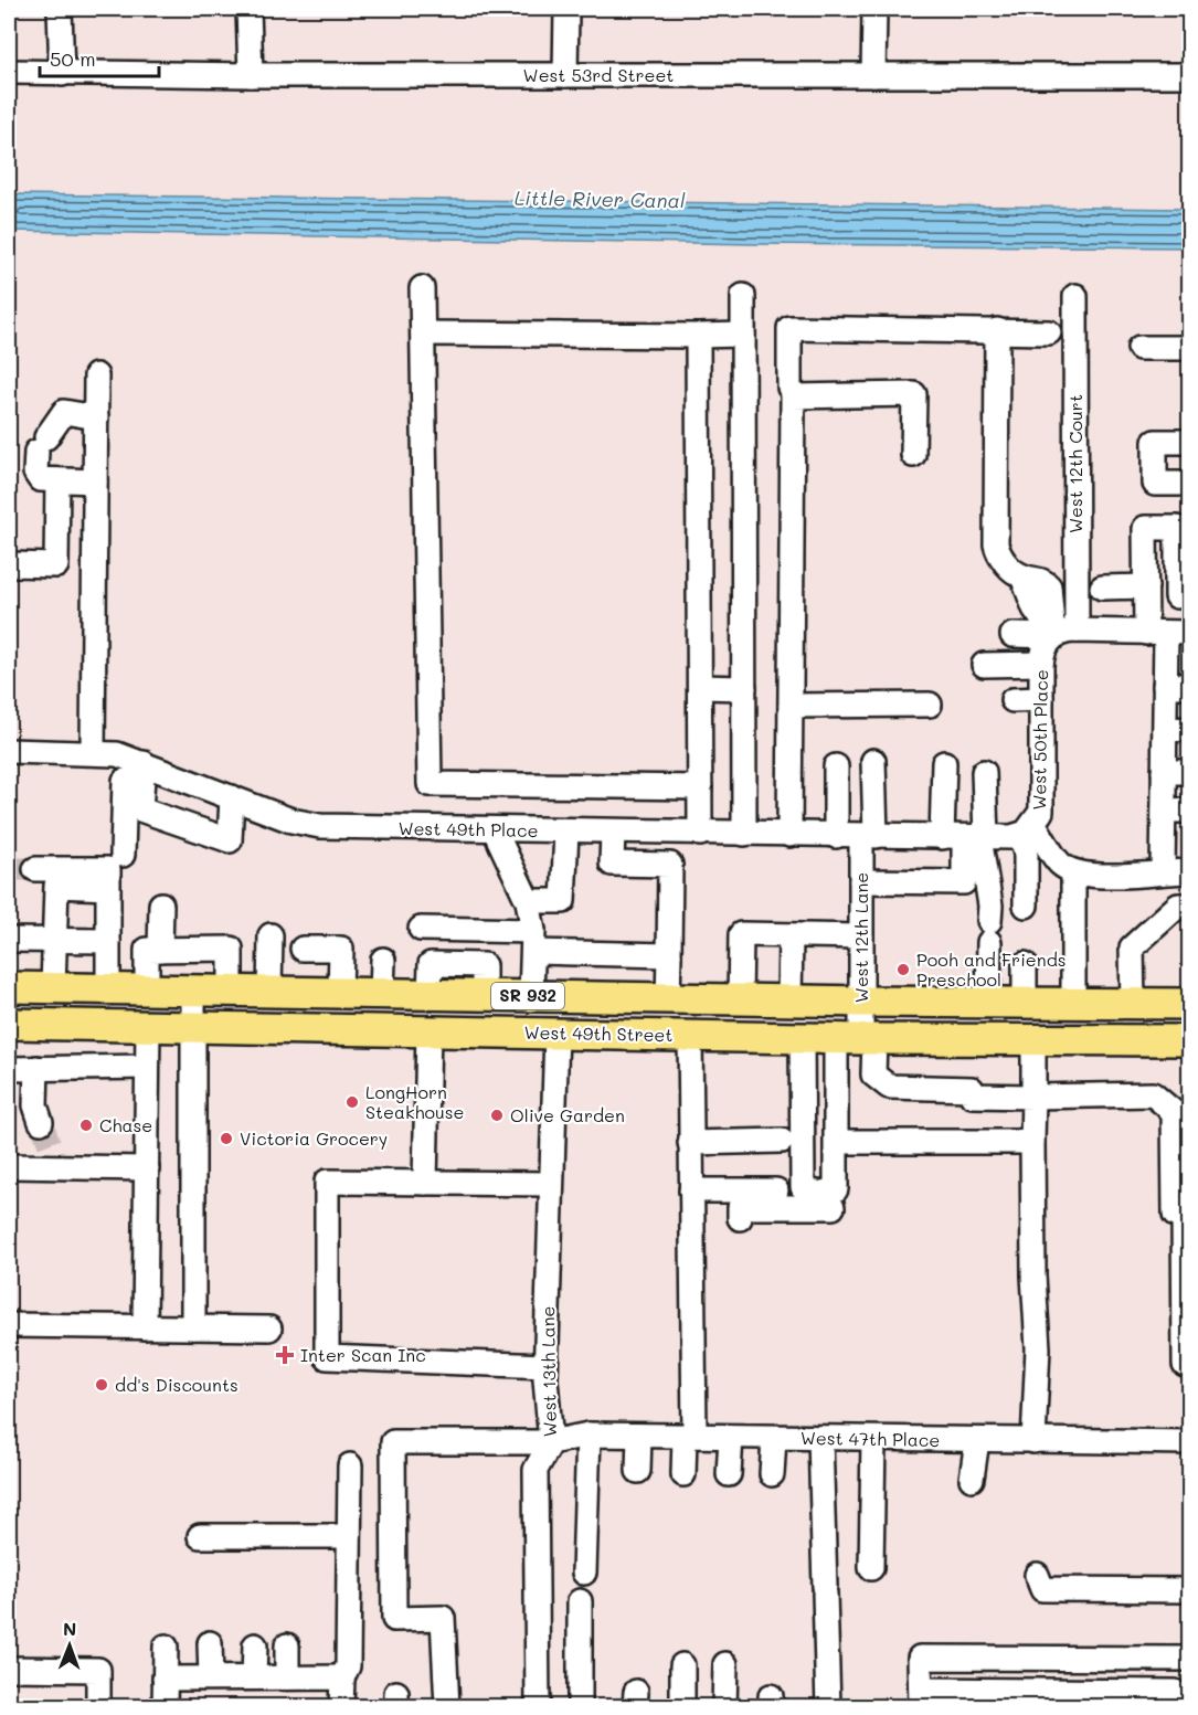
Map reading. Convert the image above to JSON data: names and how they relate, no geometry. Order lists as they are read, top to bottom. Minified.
{"streets":{"main road":["SR 932","West 49th Street"],"street":["West 53rd Street","West 12th Court","West 50th Place","West 49th Place","West 12th Lane","West 13th Lane","West 47th Place"]},"crossings":[["West 49th Place","West 12th Lane"],["West 12th Lane","West 49th Street"],["West 49th Street","West 13th Lane"],["West 13th Lane","West 47th Place"]],"water":["Little River Canal"],"places":{"other":["Pooh and Friends Preschool","LongHorn Steakhouse","Olive Garden","Chase","Victoria Grocery","dd's Discounts"],"health":["Inter Scan Inc"]},"scale_bar":"50 m","north":"top"}
